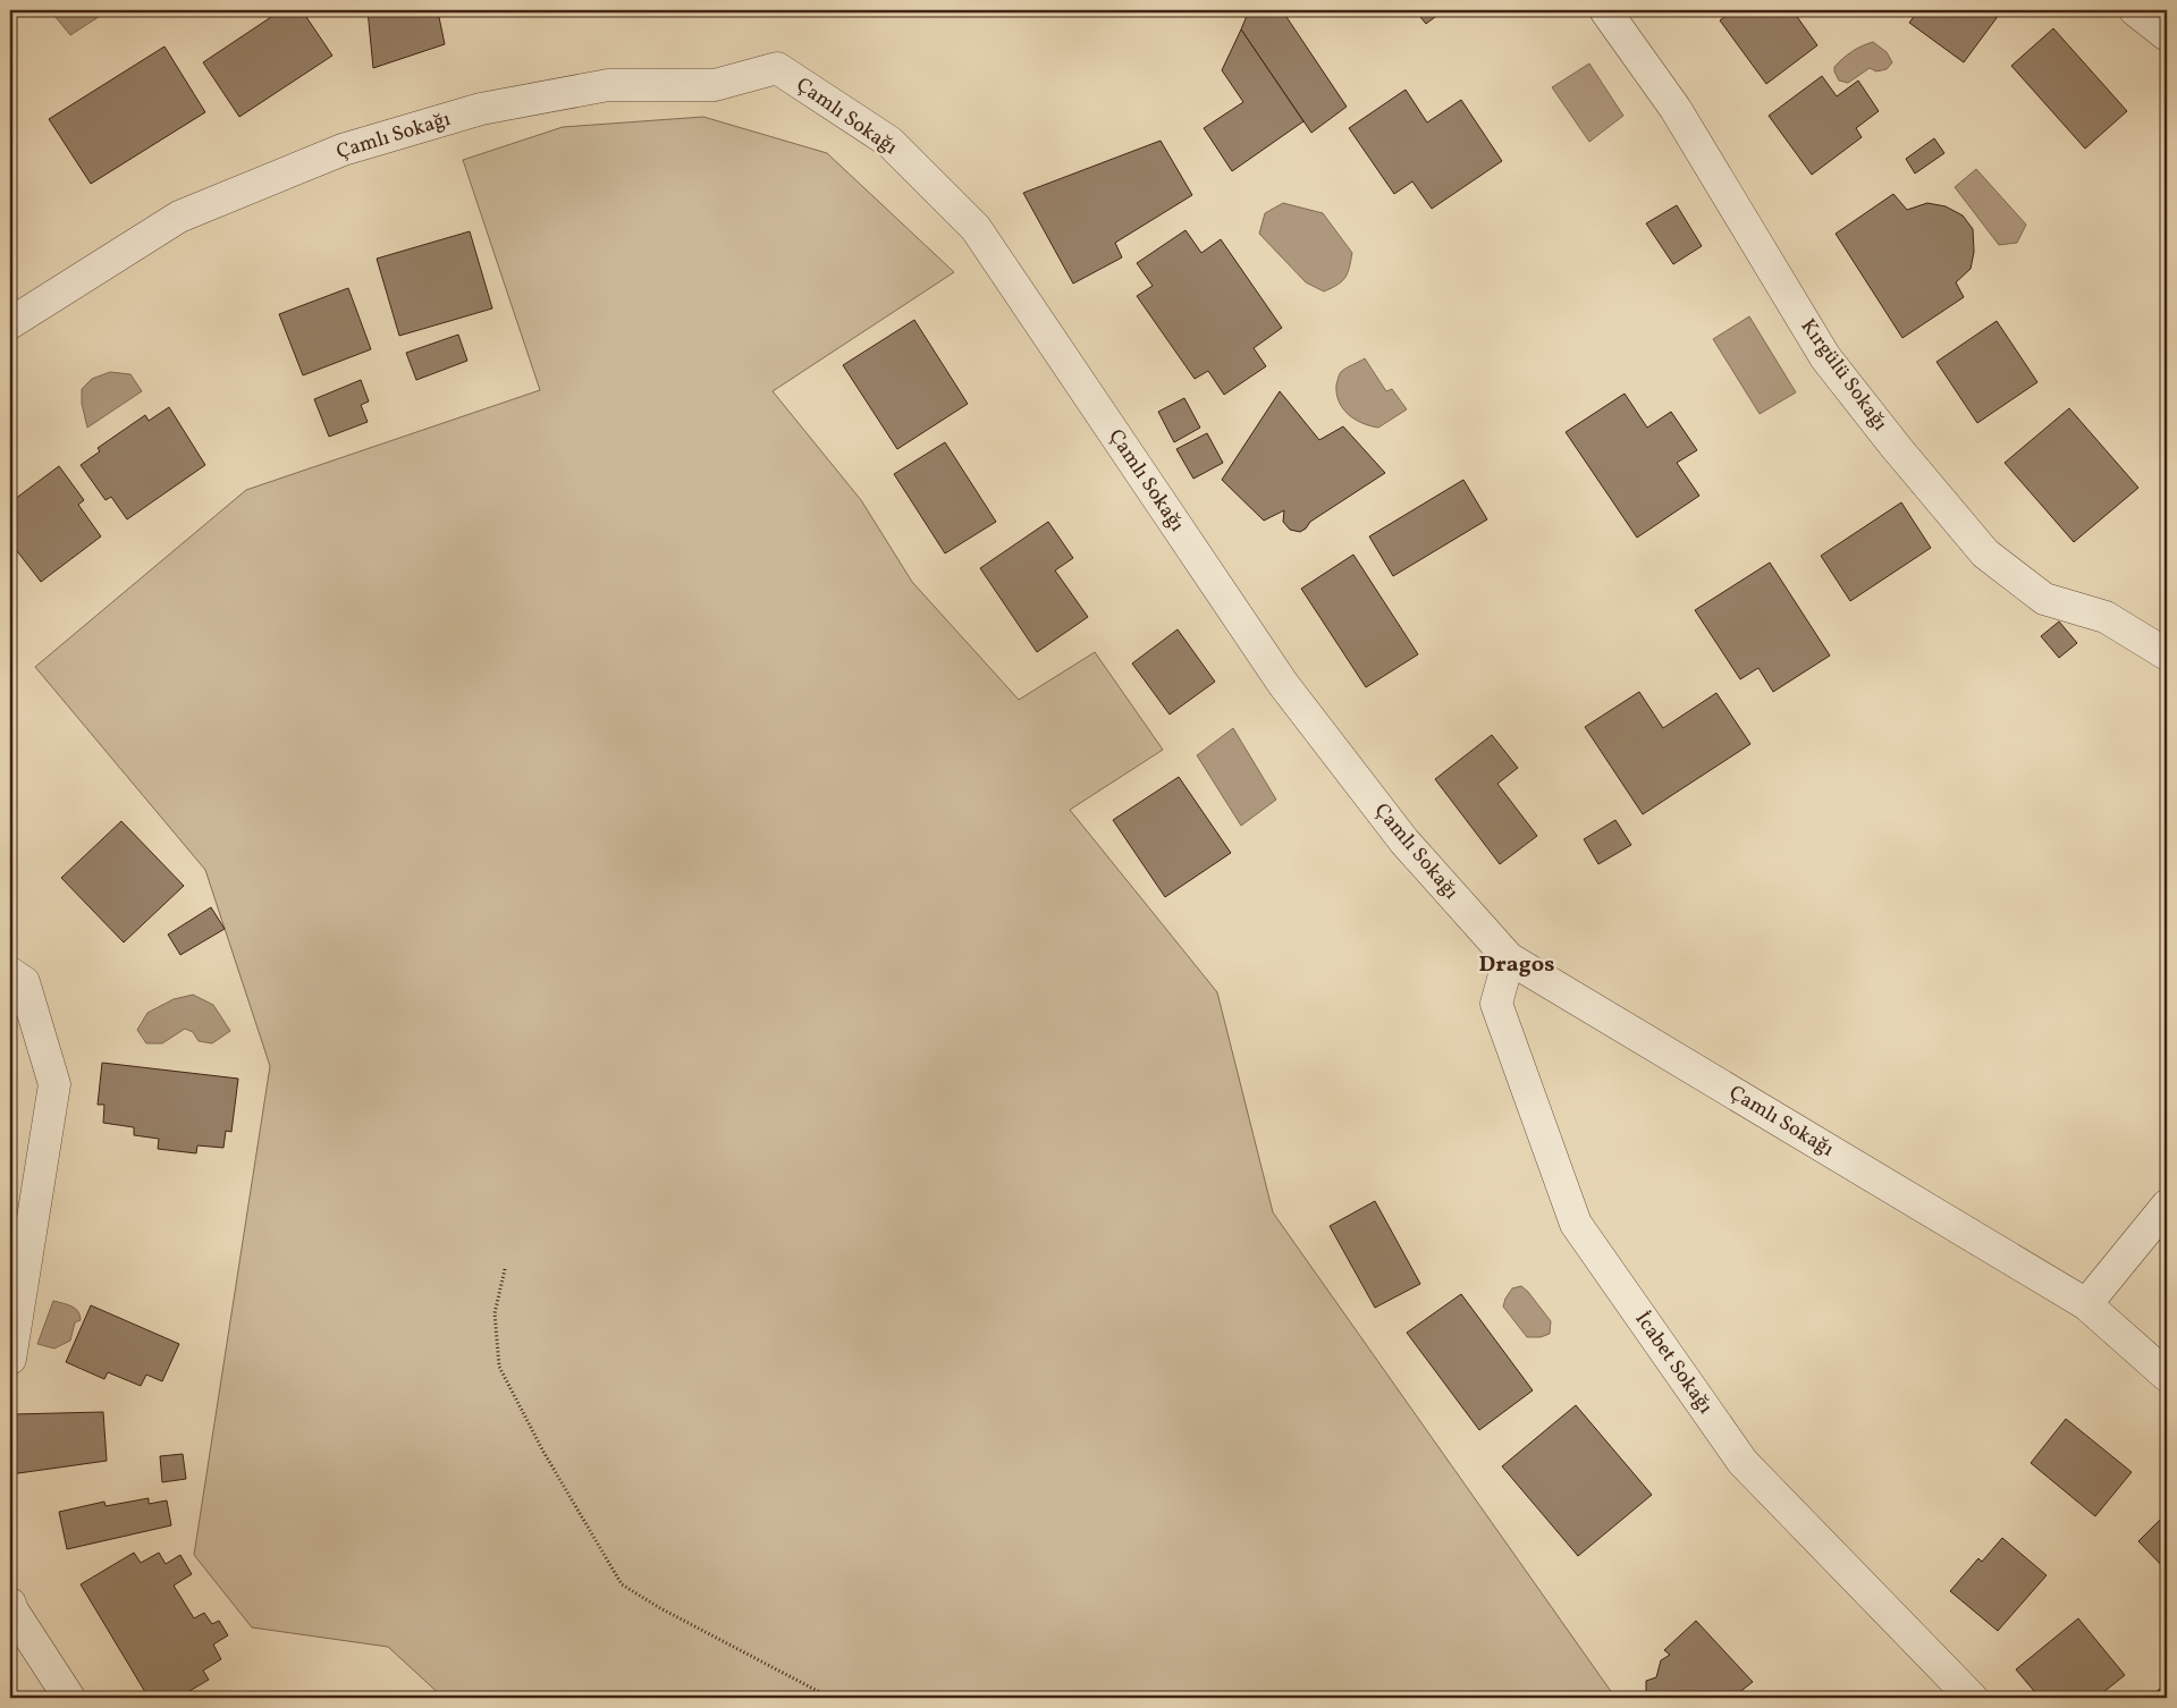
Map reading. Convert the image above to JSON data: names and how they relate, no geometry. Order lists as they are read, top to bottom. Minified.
{"streets":{"street":["Çamlı Sokağı","Kırgülü Sokağı","İcabet Sokağı"]},"crossings":[["Çamlı Sokağı","İcabet Sokağı"]],"districts":["Dragos"]}
